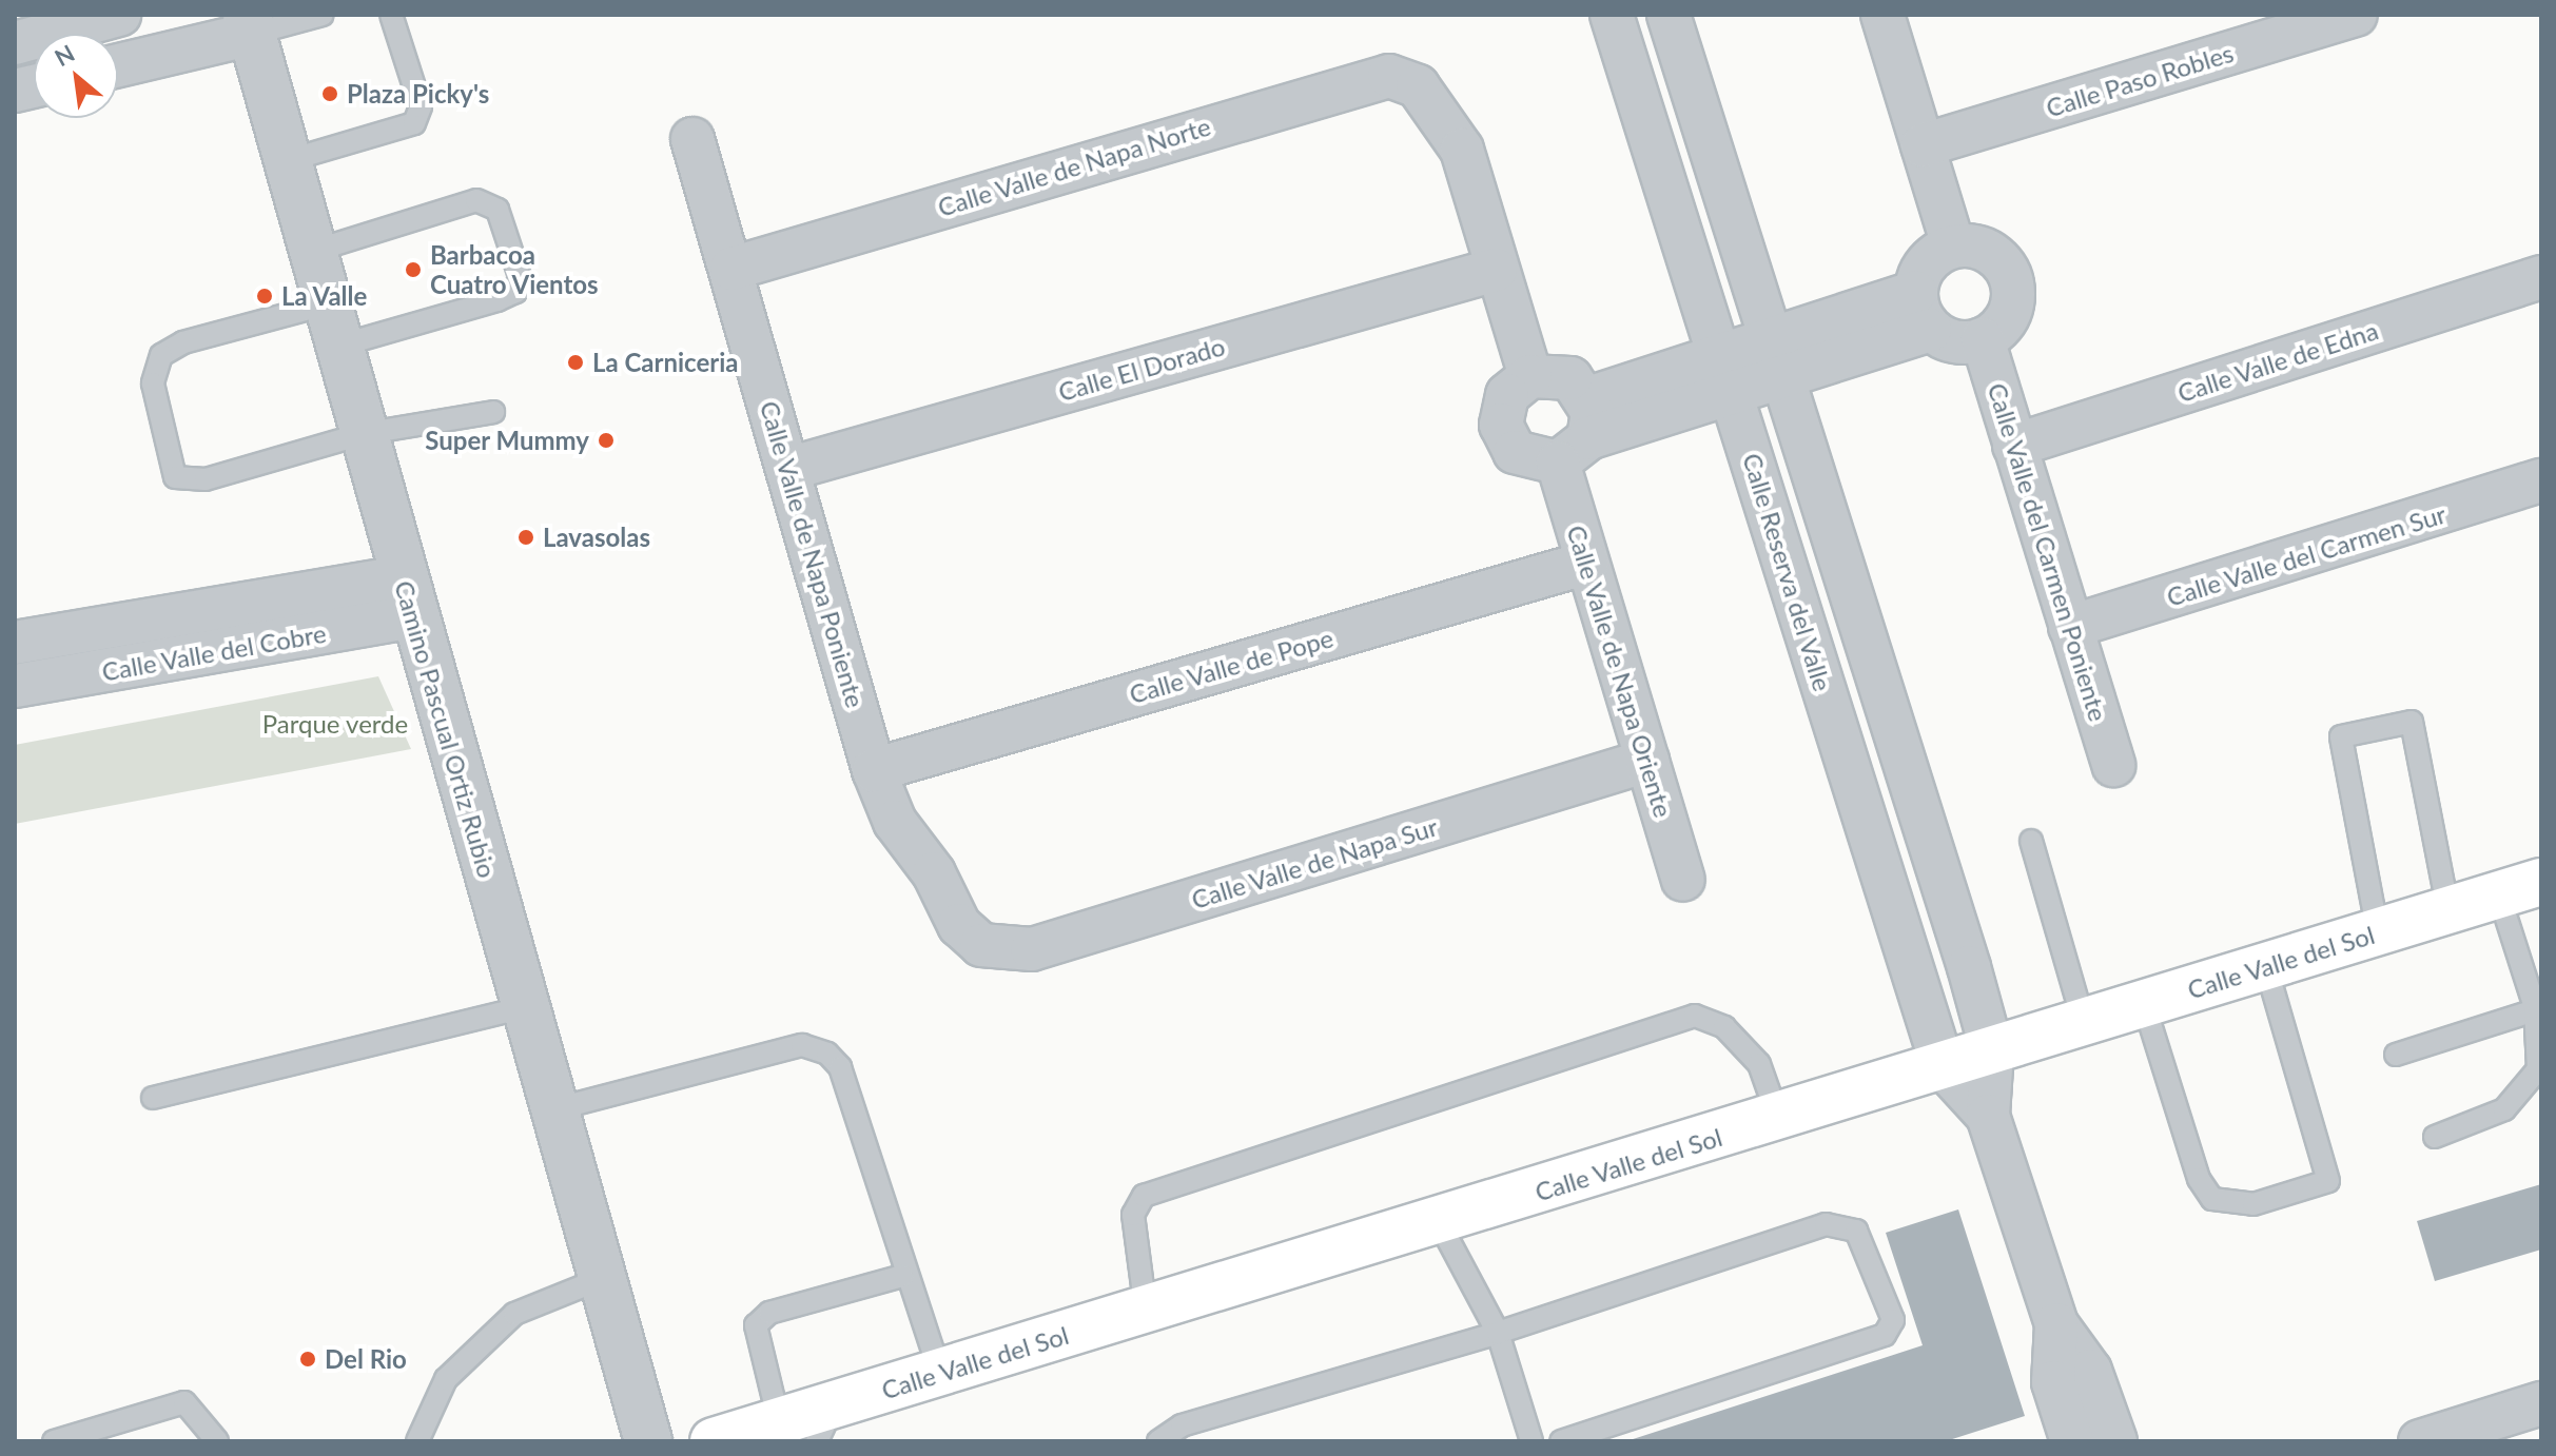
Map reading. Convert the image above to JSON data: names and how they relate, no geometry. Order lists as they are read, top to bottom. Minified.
{"streets":{"main road":["Calle Valle del Sol"],"street":["Calle Paso Robles","Calle Valle de Napa Norte","Calle Valle de Edna","Calle El Dorado","Calle Valle del Carmen Poniente","Calle Valle de Napa Poniente","Calle Valle del Carmen Sur","Calle Reserva del Valle","Calle Valle del Cobre","Calle Valle de Pope","Calle Valle de Napa Oriente","Camino Pascual Ortiz Rubio","Calle Valle de Napa Sur"]},"crossings":[["Calle Valle de Napa Norte","Calle El Dorado"],["Calle Valle de Napa Norte","Calle Valle de Napa Poniente"],["Calle Valle de Edna","Calle Valle del Carmen Poniente"],["Calle El Dorado","Calle Valle de Napa Poniente"],["Calle Valle del Carmen Poniente","Calle Valle del Carmen Sur"],["Calle Valle de Napa Poniente","Calle Valle de Pope"],["Calle Valle de Napa Poniente","Calle Valle de Napa Sur"],["Calle Reserva del Valle","Calle Valle del Sol"],["Calle Valle del Cobre","Camino Pascual Ortiz Rubio"],["Calle Valle de Pope","Calle Valle de Napa Oriente"],["Calle Valle de Napa Oriente","Calle Valle de Napa Sur"]],"parks":["Parque verde"],"places":["Plaza Picky's","Barbacoa Cuatro Vientos","La Valle","La Carniceria","Super Mummy","Lavasolas","Del Rio"],"north":"top left"}
